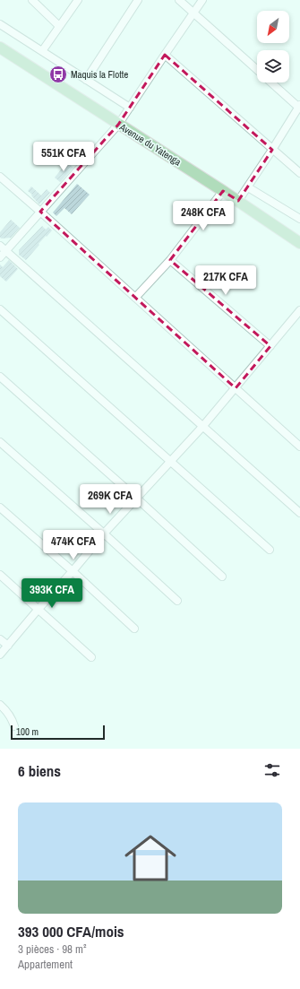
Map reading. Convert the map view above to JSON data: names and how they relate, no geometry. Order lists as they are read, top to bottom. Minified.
{"streets":{"main road":["Avenue du Yatenga"]},"places":{"bus stop":["Maquis la Flotte"]},"scale_bar":"100 m","north":"bottom left","page":{"price":["551K CFA","248K CFA","217K CFA","269K CFA","474K CFA","393K CFA"],"scale":"100 m","heading":"6 biens","list":[{"name":"393 000 CFA/mois","note":"3 pièces · 98 m² · Appartement"}]}}
